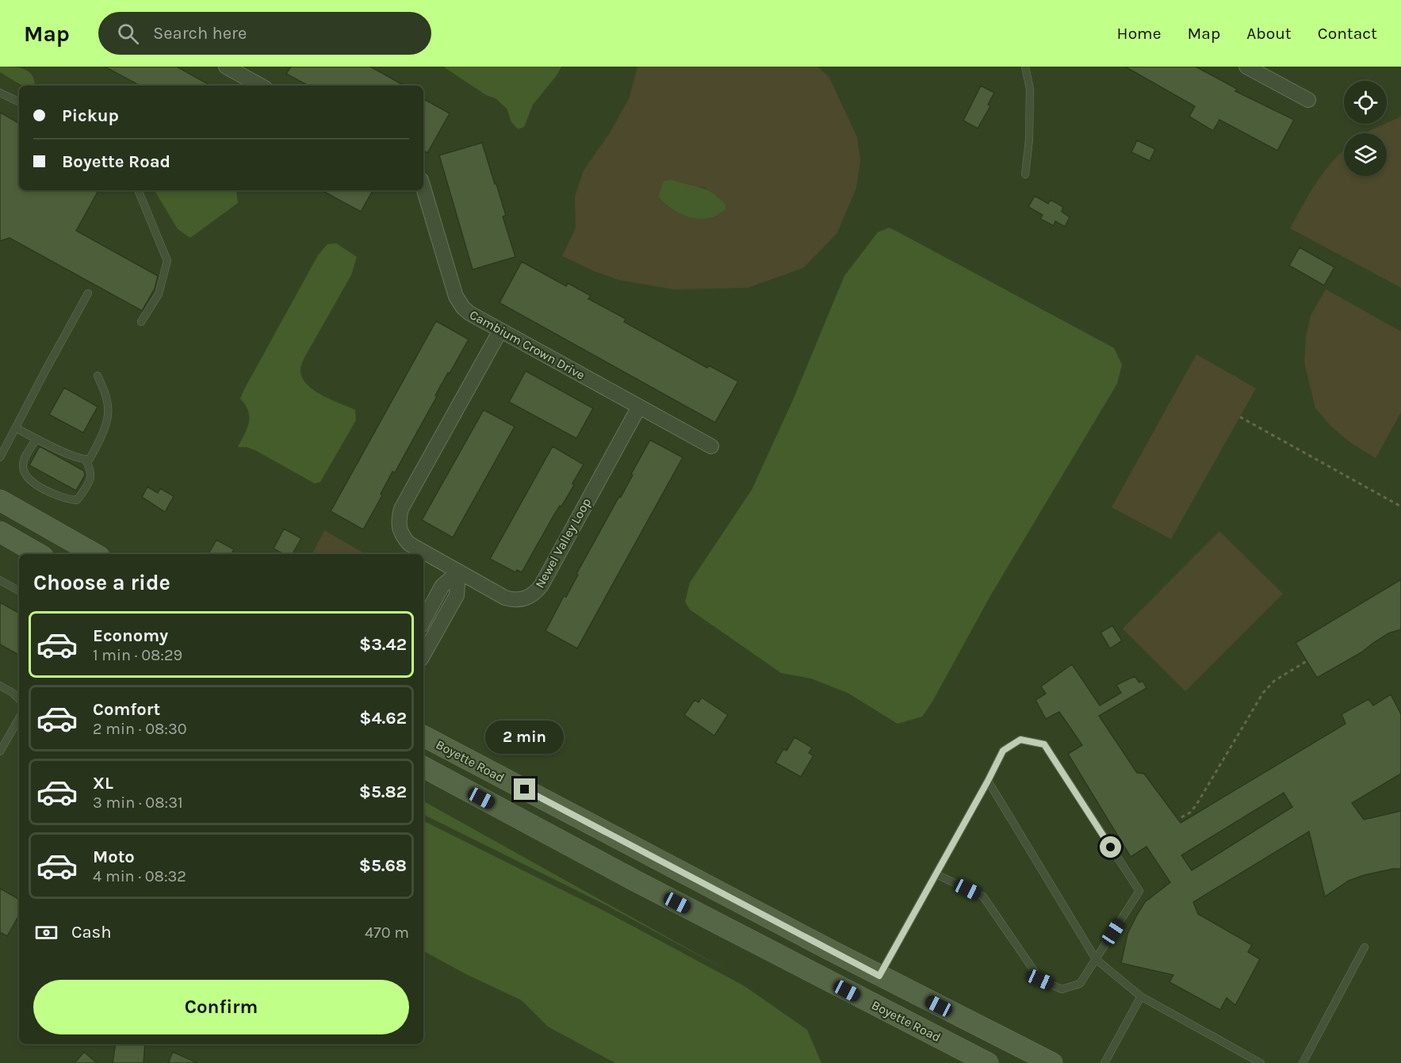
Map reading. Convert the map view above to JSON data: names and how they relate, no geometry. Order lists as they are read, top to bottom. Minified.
{"streets":{"main road":["Boyette Road"],"street":["Cambium Crown Drive","Newel Valley Loop"]},"crossings":[["Cambium Crown Drive","Newel Valley Loop"]],"page":{"header":"Map","search":"Search here","nav":["Home","Map","About","Contact"],"banner":["Pickup","Boyette Road"],"heading":"Choose a ride","list":[{"name":"Economy","note":"1 min · 08:29","value":"$3.42"},{"name":"Comfort","note":"2 min · 08:30","value":"$4.62"},{"name":"XL","note":"3 min · 08:31","value":"$5.82"},{"name":"Moto","note":"4 min · 08:32","value":"$5.68"}],"bubble":"2 min","pay":["Cash","470 m"],"buttons":"Confirm"}}
